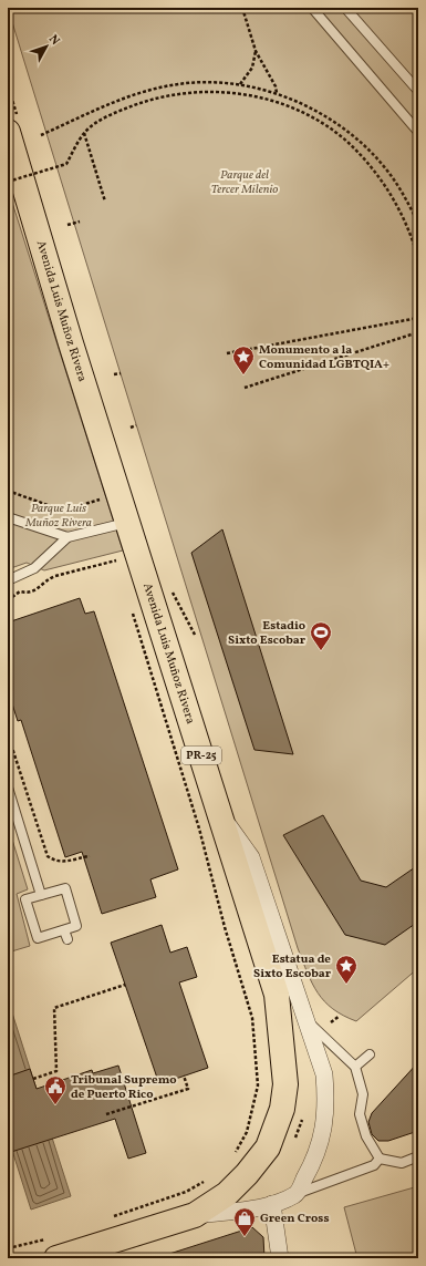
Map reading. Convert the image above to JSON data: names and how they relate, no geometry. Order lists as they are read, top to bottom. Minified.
{"streets":{"main road":["Avenida Luis Muñoz Rivera","PR-25"]},"parks":["Parque del Tercer Milenio","Parque Luis Muñoz Rivera"],"places":{"place":["Monumento a la Comunidad LGBTQIA+","Estatua de Sixto Escobar"],"sports":["Estadio Sixto Escobar"],"public building":["Tribunal Supremo de Puerto Rico"],"shop":["Green Cross"]},"north":"top right"}
